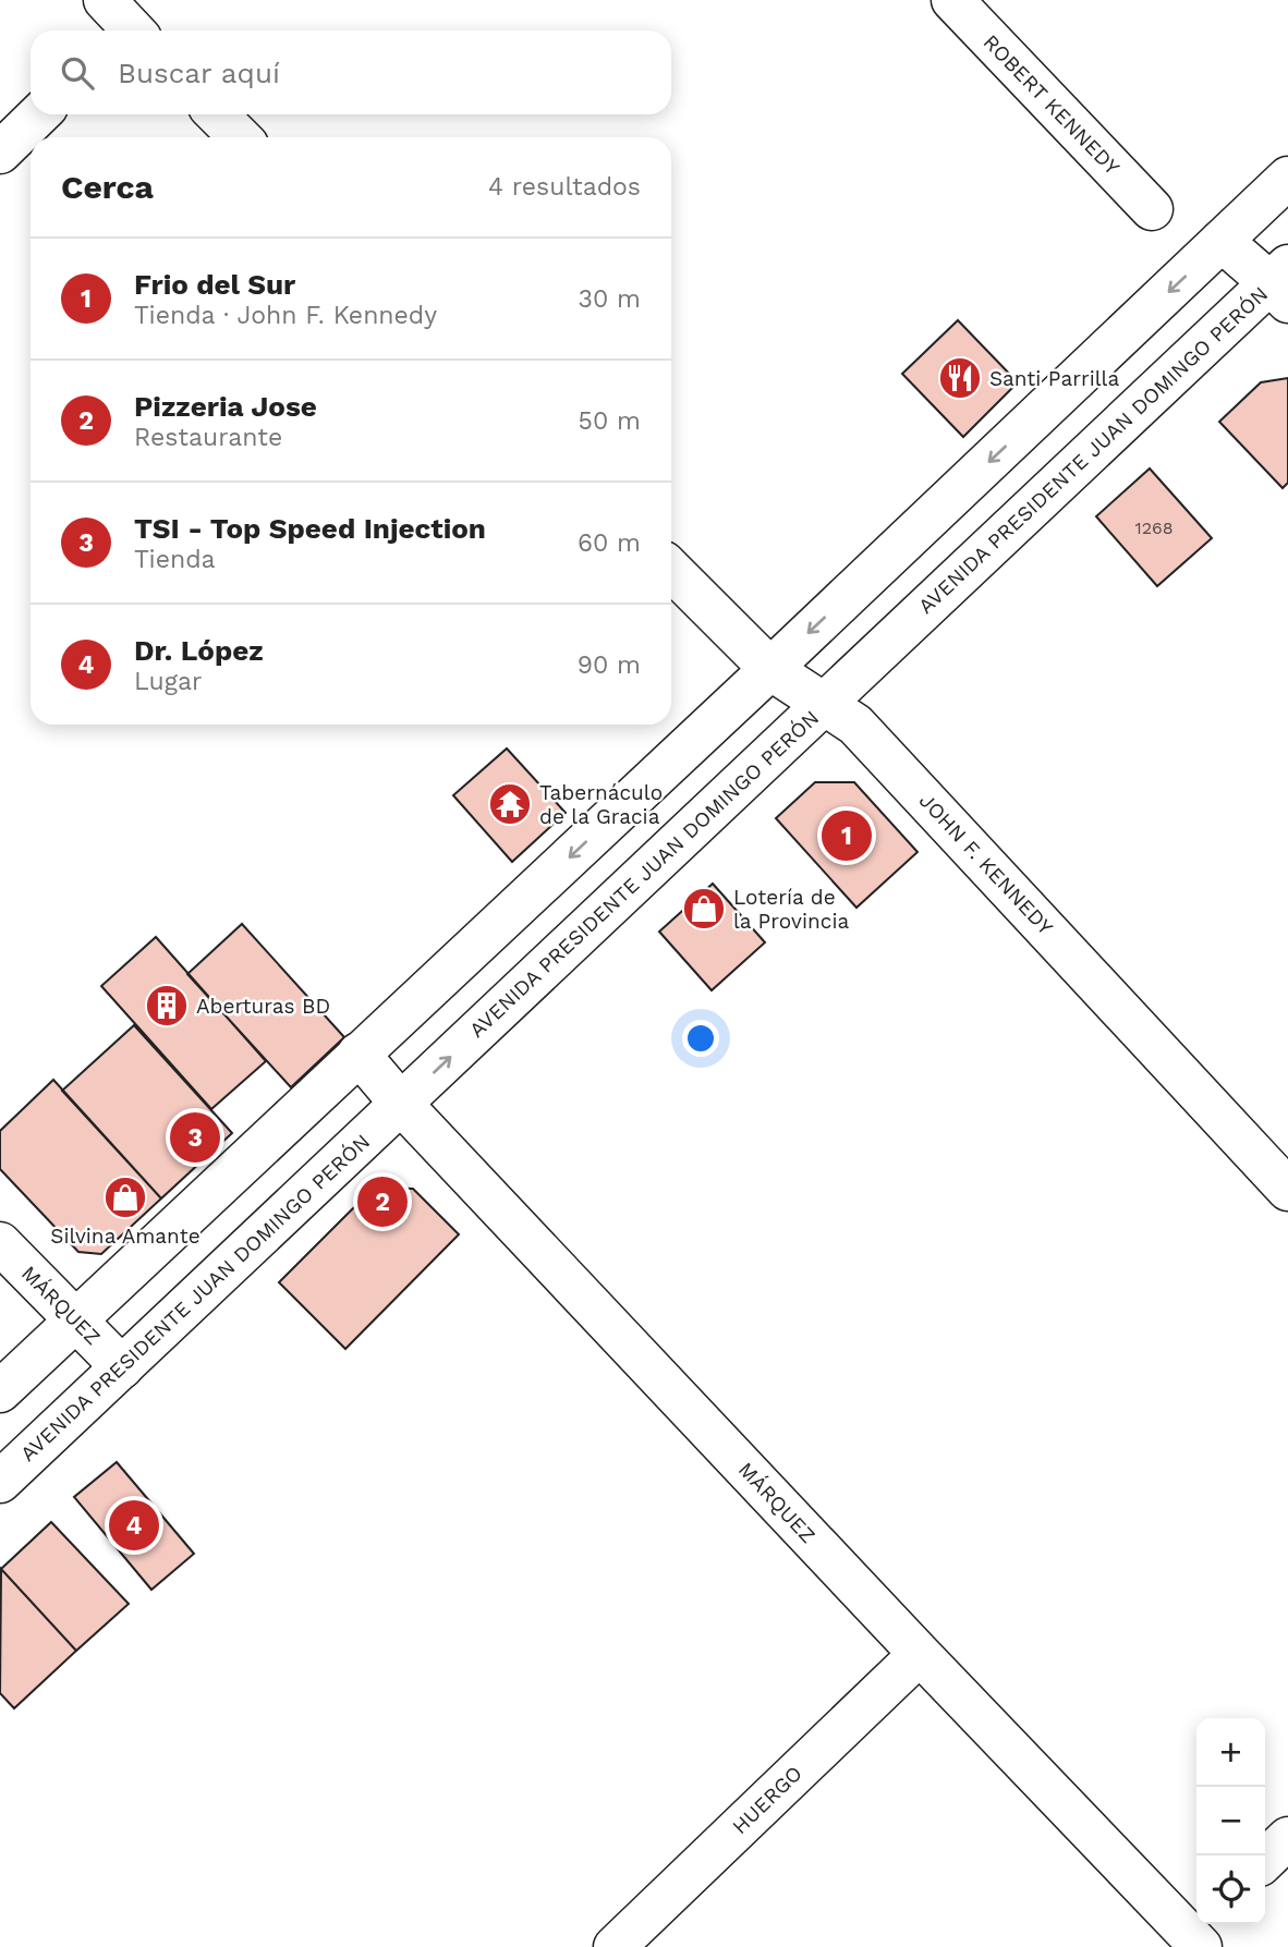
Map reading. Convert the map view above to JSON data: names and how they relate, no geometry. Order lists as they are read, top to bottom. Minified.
{"streets":{"main road":["ROBERT KENNEDY","AVENIDA PRESIDENTE JUAN DOMINGO PERÓN","JOHN F. KENNEDY","MÁRQUEZ","HUERGO"]},"crossings":[["AVENIDA PRESIDENTE JUAN DOMINGO PERÓN","JOHN F. KENNEDY"],["AVENIDA PRESIDENTE JUAN DOMINGO PERÓN","MÁRQUEZ"],["MÁRQUEZ","HUERGO"]],"places":{"restaurant":["Santi Parrilla"],"temple":["Tabernáculo de la Gracia"],"shop":["Lotería de la Provincia","Silvina Amante"],"building":["Aberturas BD"]},"house_numbers":["1268"],"page":{"search":"Buscar aquí","heading":["Cerca","4 resultados"],"list":[{"mark":"1","name":"Frio del Sur","note":"Tienda · John F. Kennedy","value":"30 m"},{"mark":"2","name":"Pizzeria Jose","note":"Restaurante","value":"50 m"},{"mark":"3","name":"TSI - Top Speed Injection","note":"Tienda","value":"60 m"},{"mark":"4","name":"Dr. López","note":"Lugar","value":"90 m"}],"pins":["1","3","2","4"],"map_buttons":["+","−"]}}
